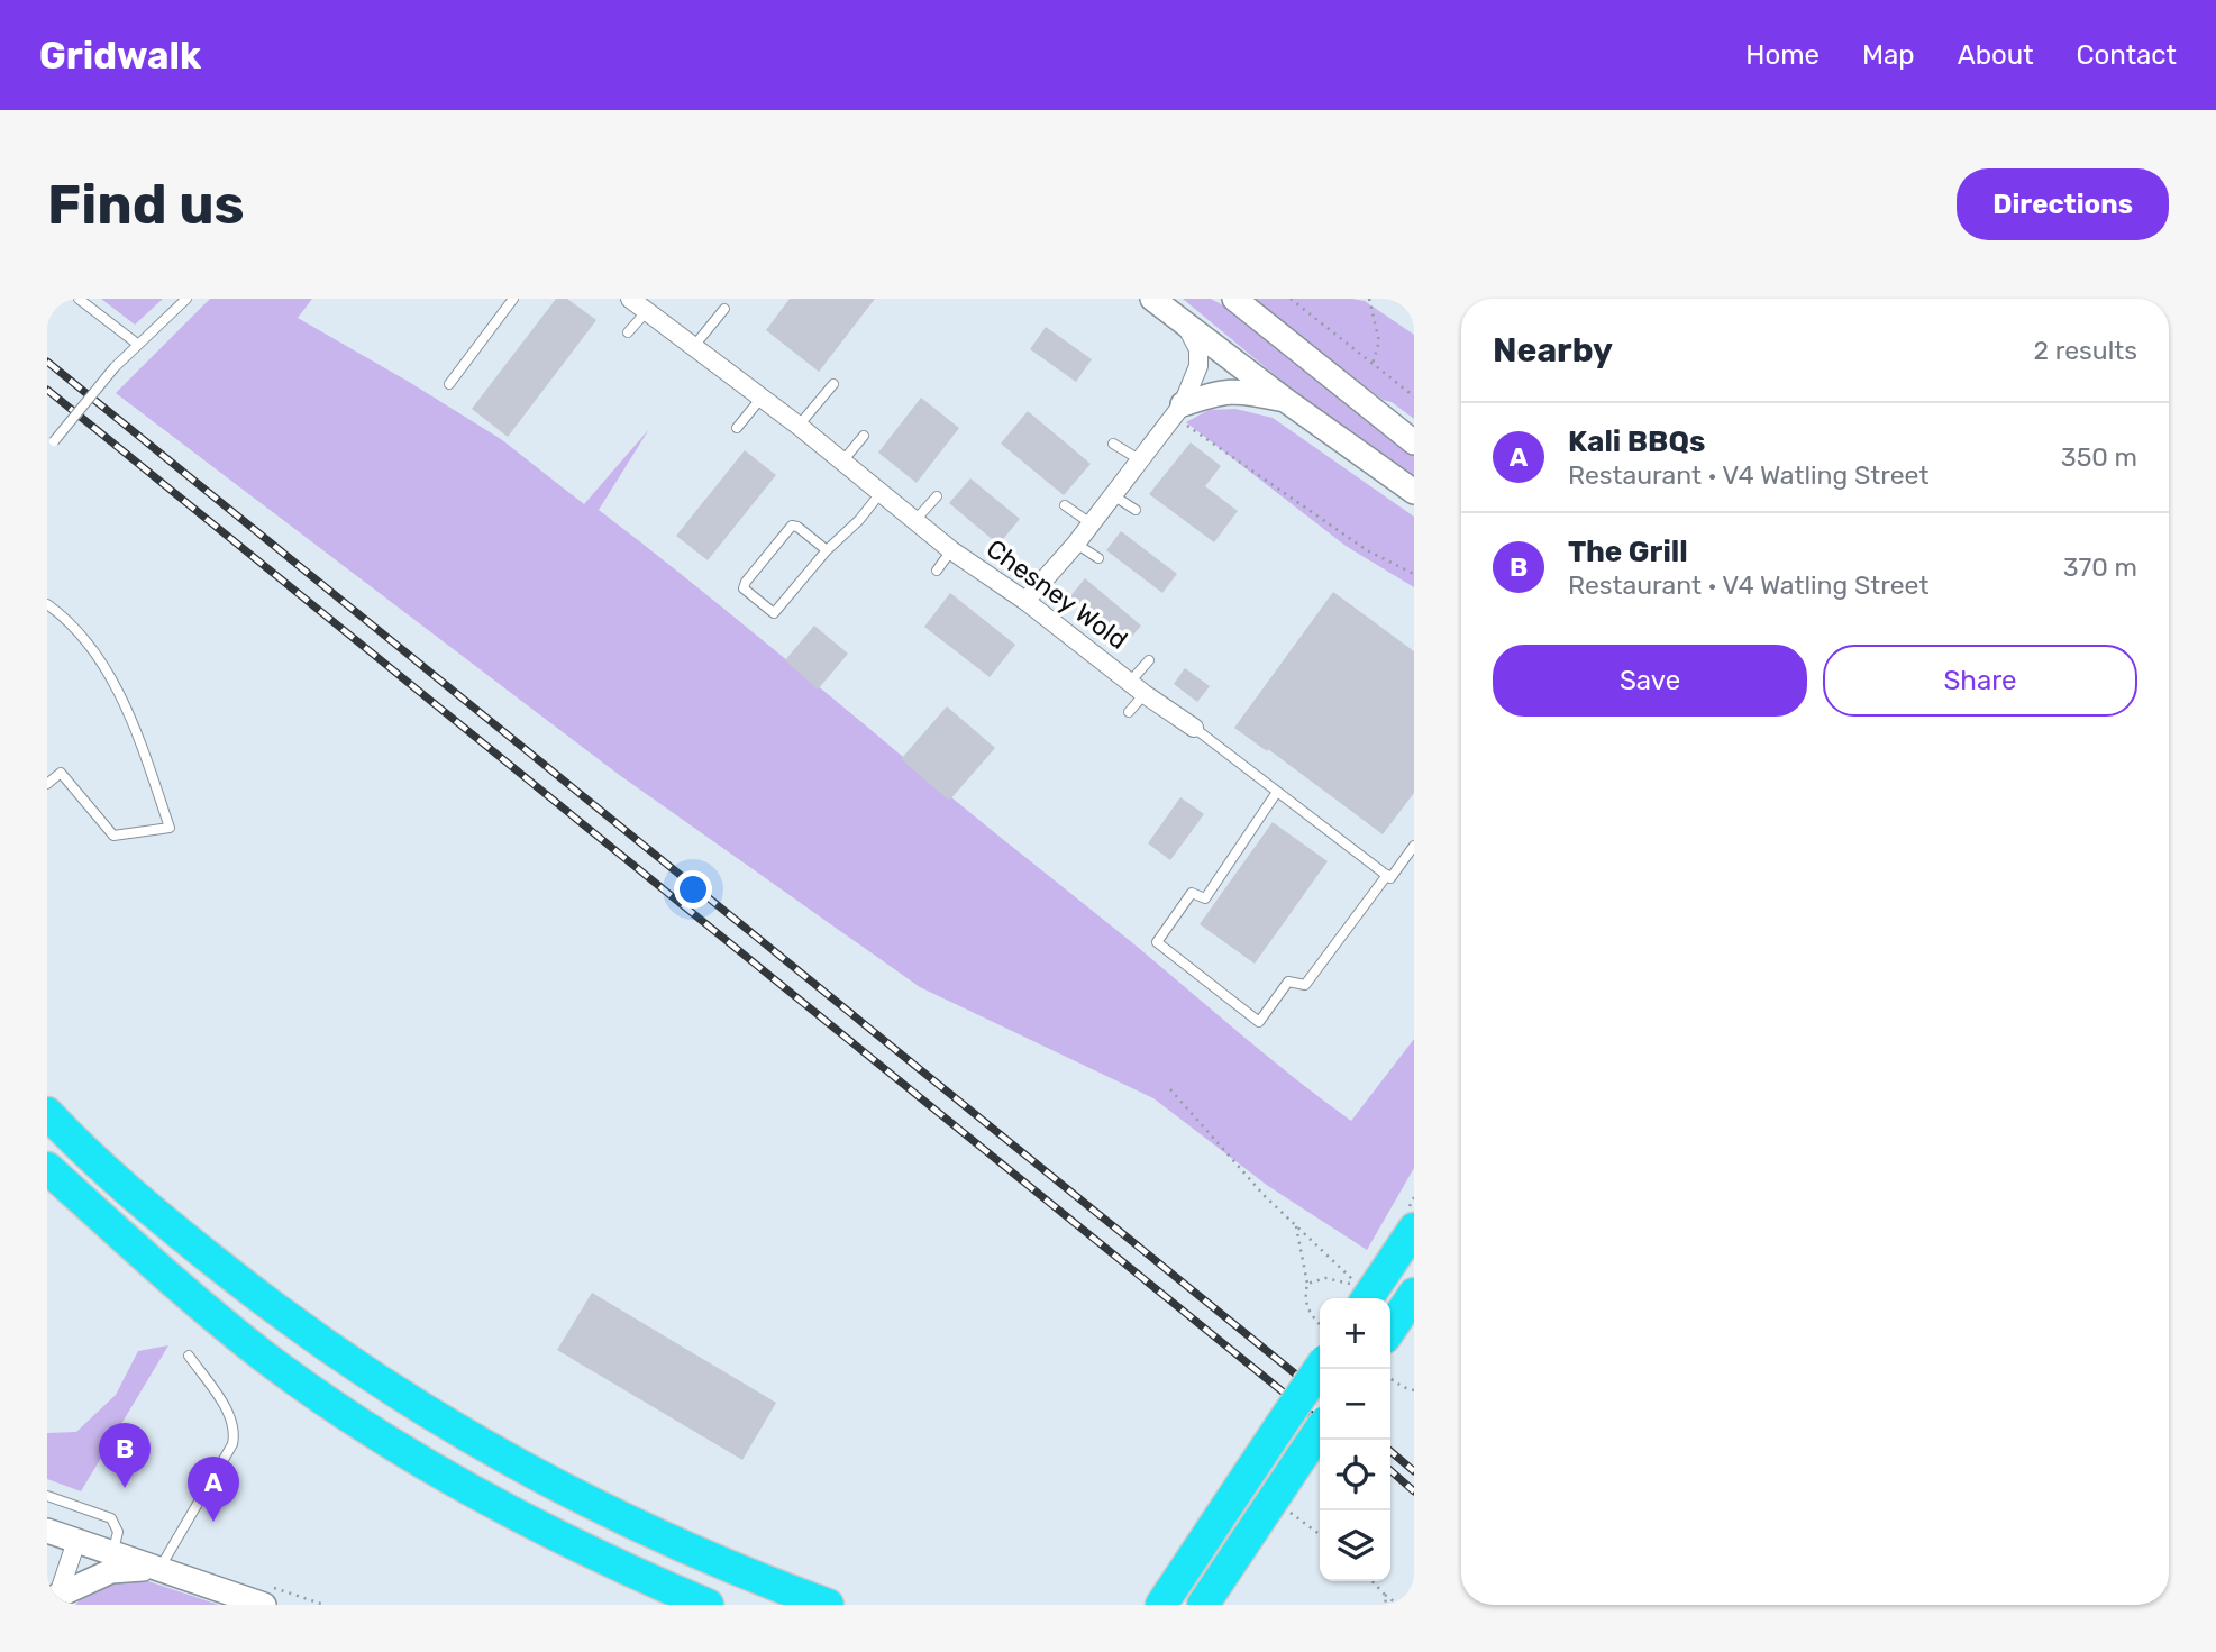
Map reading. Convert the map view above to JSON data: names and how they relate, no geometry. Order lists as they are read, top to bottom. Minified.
{"streets":{"street":["Chesney Wold"]},"page":{"header":"Gridwalk","nav":["Home","Map","About","Contact"],"buttons":["Directions",["Save","Share"]],"title":"Find us","heading":["Nearby","2 results"],"list":[{"mark":"A","name":"Kali BBQs","note":"Restaurant · V4 Watling Street","value":"350 m"},{"mark":"B","name":"The Grill","note":"Restaurant · V4 Watling Street","value":"370 m"}],"map_buttons":["+","−"],"pins":["B","A"]}}
